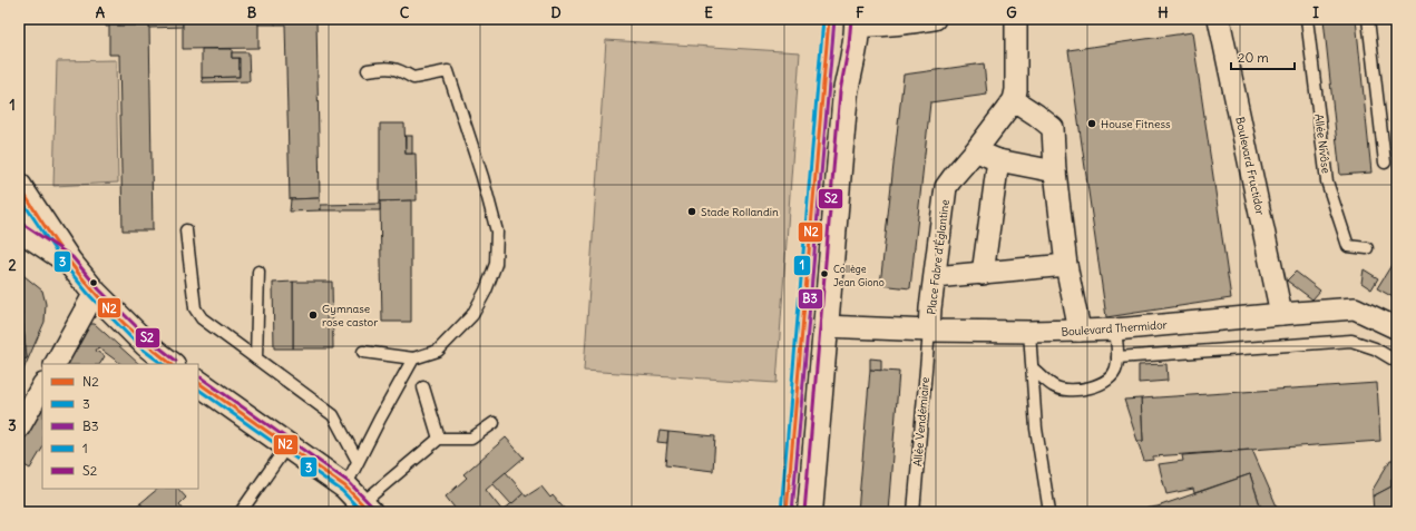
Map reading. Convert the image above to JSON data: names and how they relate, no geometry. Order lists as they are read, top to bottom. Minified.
{"streets":{"street":["Boulevard Fructidor","Place Fabre d'Églantine","Boulevard Thermidor"],"lane":["Allée Nivôse","Allée Vendémiaire"]},"crossings":[["Boulevard Fructidor","Boulevard Thermidor"],["Place Fabre d'Églantine","Boulevard Thermidor"],["Place Fabre d'Églantine","Allée Vendémiaire"],["Boulevard Thermidor","Allée Vendémiaire"]],"places":["House Fitness","Stade Rollandin","Collège Jean Giono","Gymnase rose castor"],"lines":["transit line N2","transit line B3","transit line 1","transit line S2","transit line 3"],"legend":["N2","3","B3","1","S2"],"scale_bar":"20 m","grid":{"columns":["A","B","C","D","E","F","G","H","I"],"rows":["1","2","3"]}}
